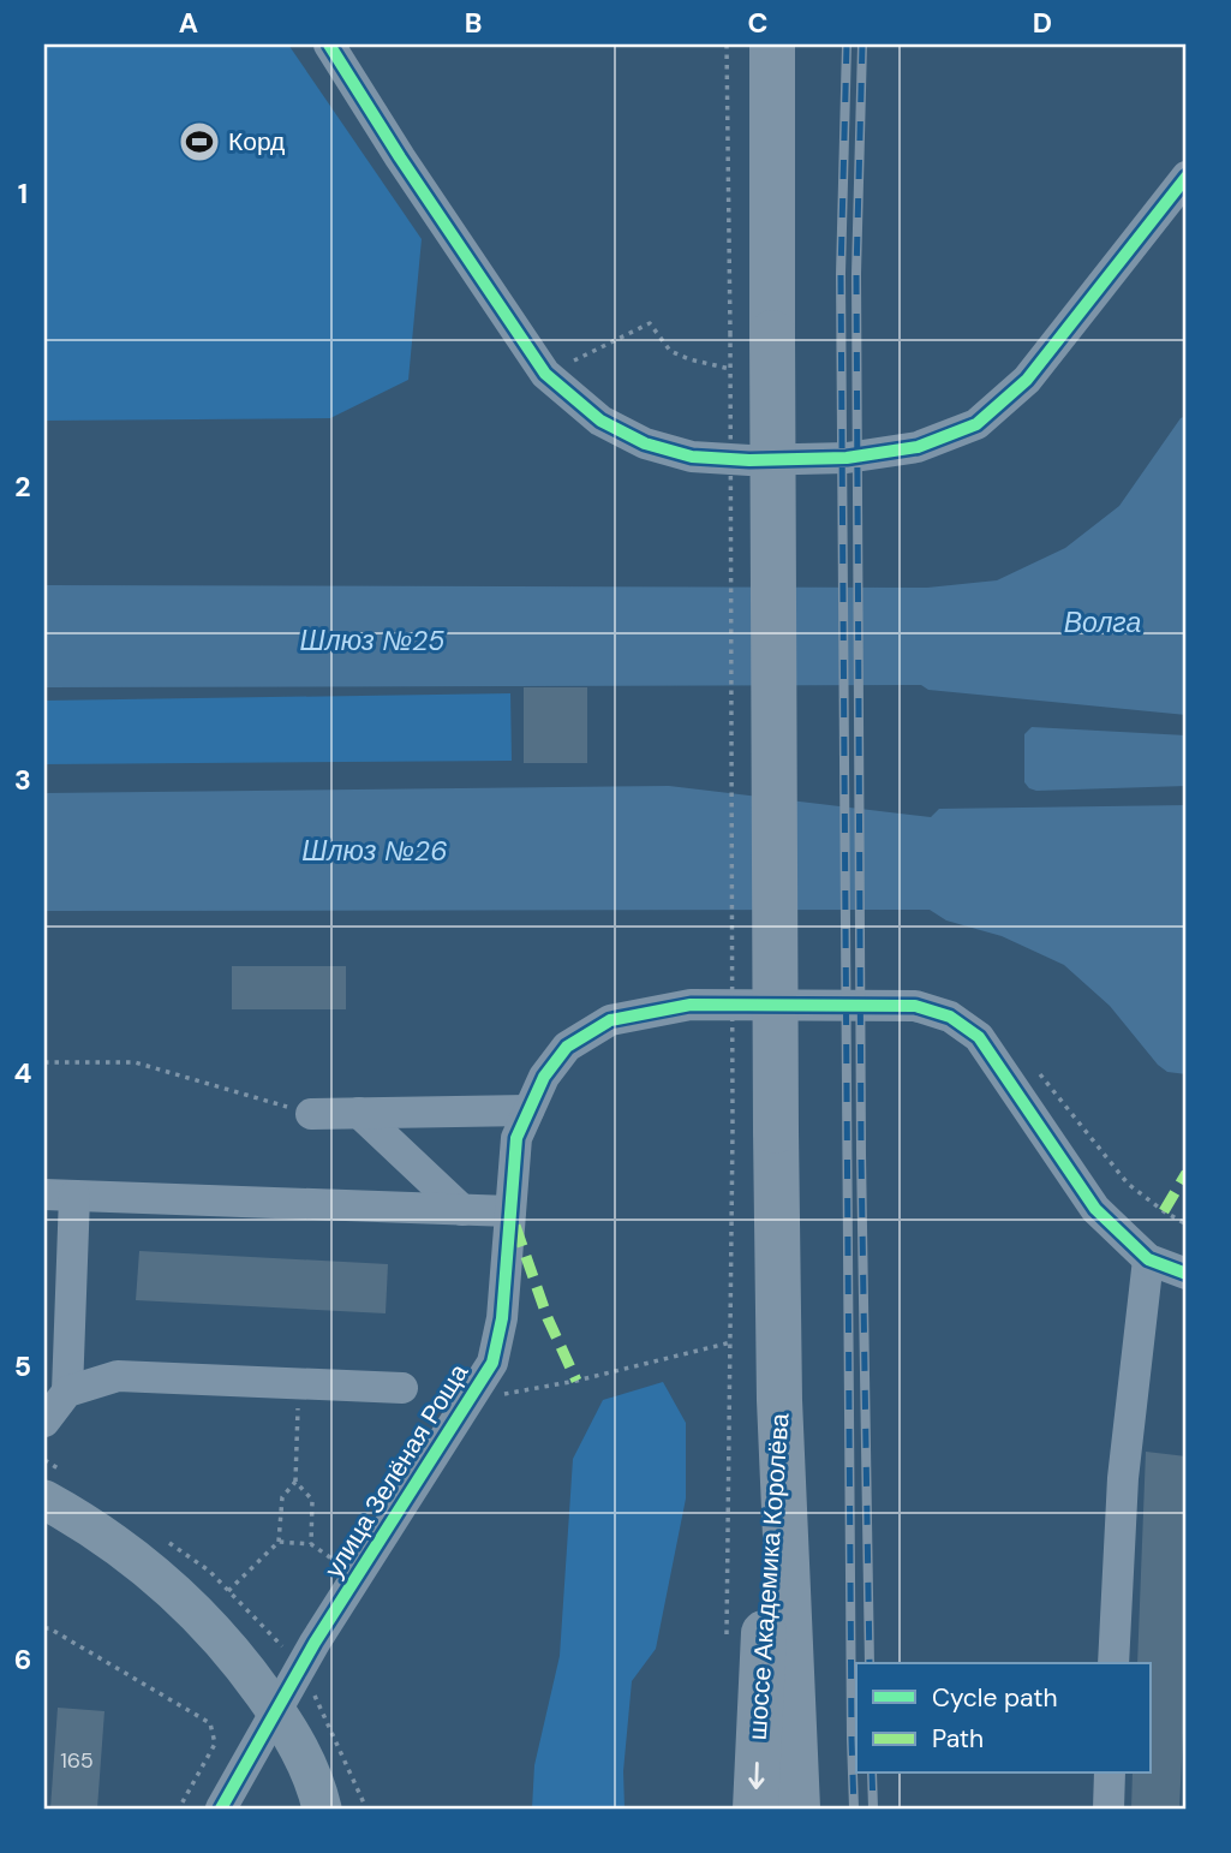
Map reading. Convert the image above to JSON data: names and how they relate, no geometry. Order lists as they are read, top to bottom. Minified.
{"streets":{"highway":["шоссе Академика Королёва"],"street":["улица Зелёная Роща"]},"water":["Волга","Шлюз №25","Шлюз №26"],"places":{"sports":["Корд"]},"house_numbers":["165"],"legend":["Cycle path","Path"],"grid":{"columns":["A","B","C","D"],"rows":["1","2","3","4","5","6"]}}
